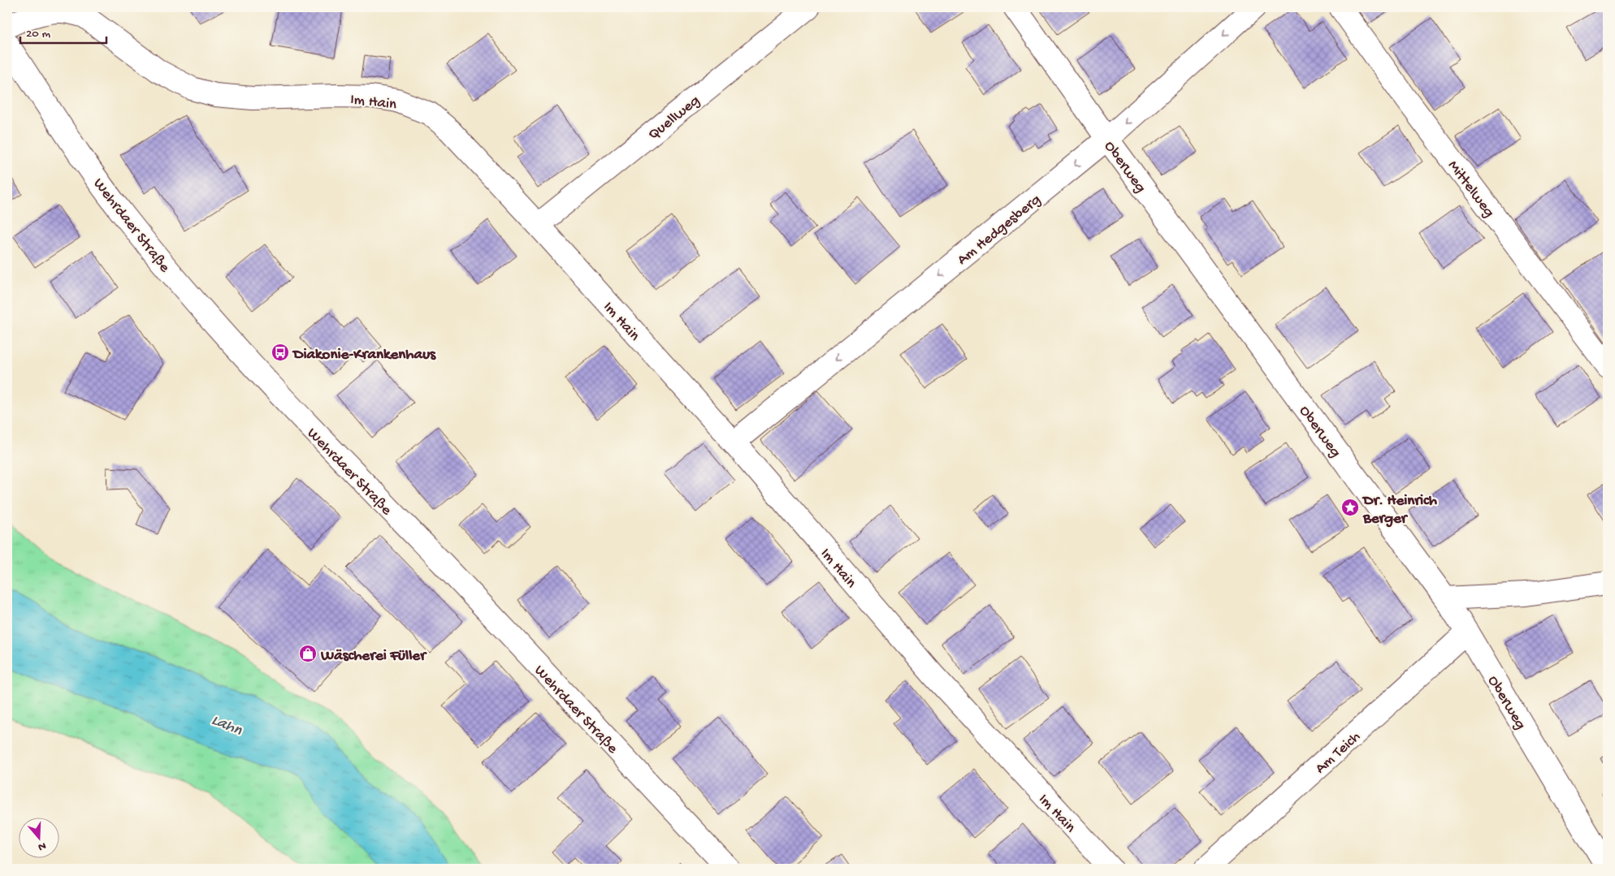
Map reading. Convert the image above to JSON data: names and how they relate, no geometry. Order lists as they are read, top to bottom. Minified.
{"streets":{"street":["Im Hain","Quellweg","Oberweg","Mittelweg","Wehrdaer Straße","Am Hedgesberg","Am Teich"]},"crossings":[["Im Hain","Quellweg"],["Im Hain","Am Hedgesberg"],["Oberweg","Am Hedgesberg"],["Oberweg","Am Teich"]],"one_way":["Am Hedgesberg"],"water":["Lahn"],"places":{"bus stop":["Diakonie-Krankenhaus"],"place":["Dr. Heinrich Berger"],"shop":["Wäscherei Füller"]},"scale_bar":"20 m","north":"bottom"}
